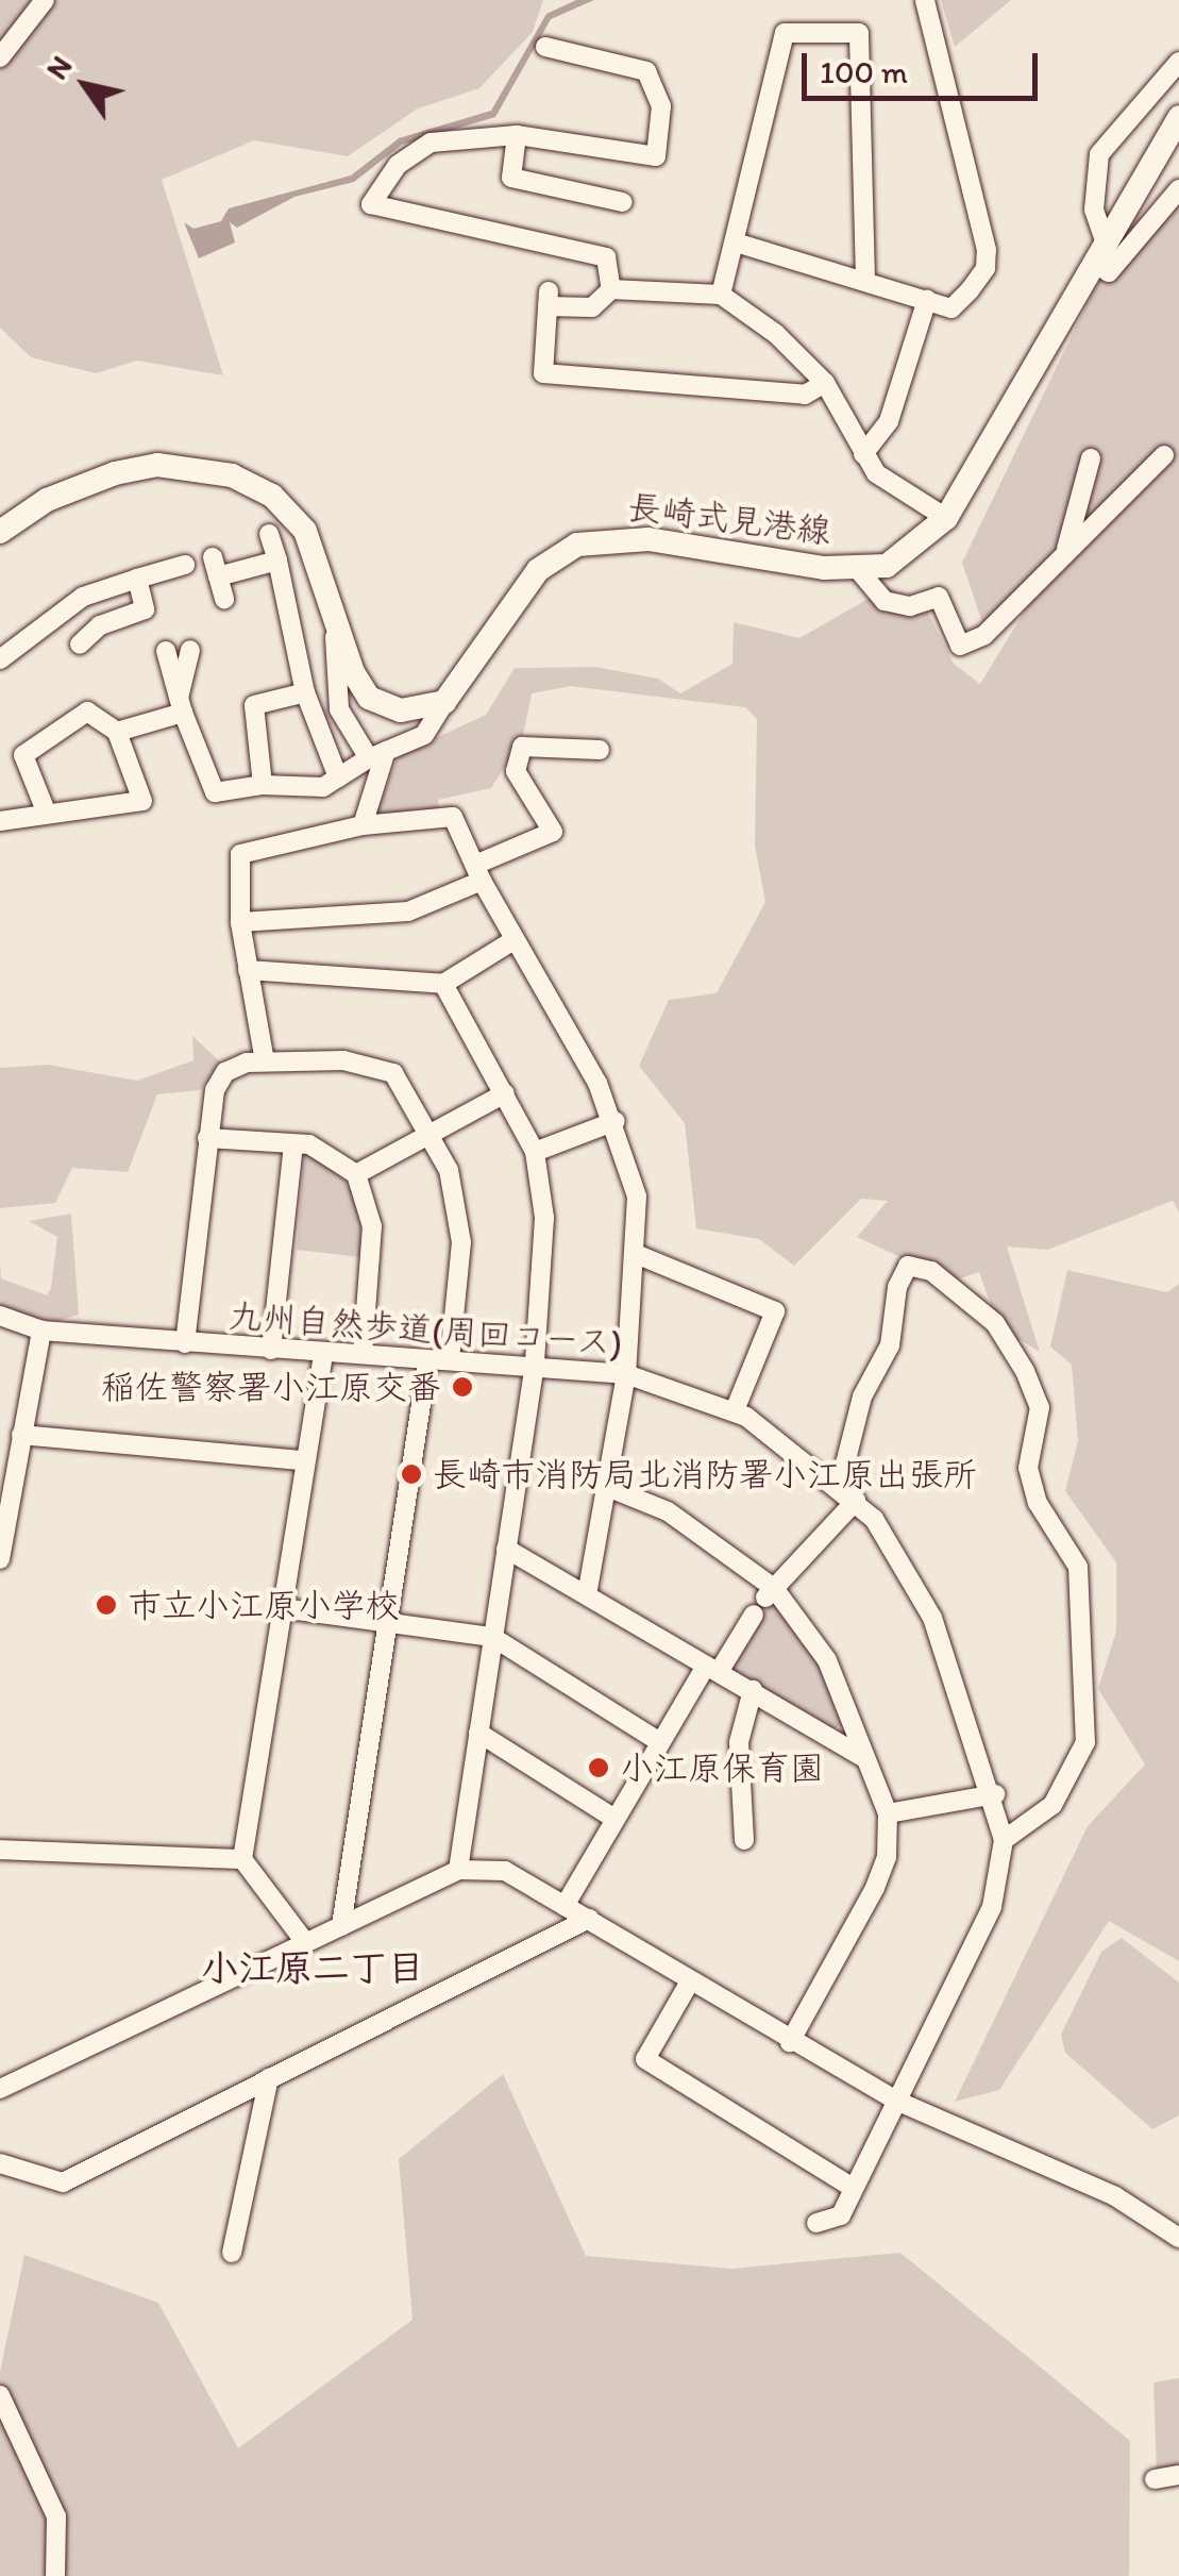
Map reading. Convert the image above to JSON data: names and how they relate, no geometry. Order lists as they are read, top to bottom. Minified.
{"streets":{"main road":["長崎式見港線"],"street":["九州自然歩道(周回コース)"]},"districts":["小江原二丁目"],"places":["稲佐警察署小江原交番","長崎市消防局北消防署小江原出張所","市立小江原小学校","小江原保育園"],"scale_bar":"100 m","north":"top left"}
